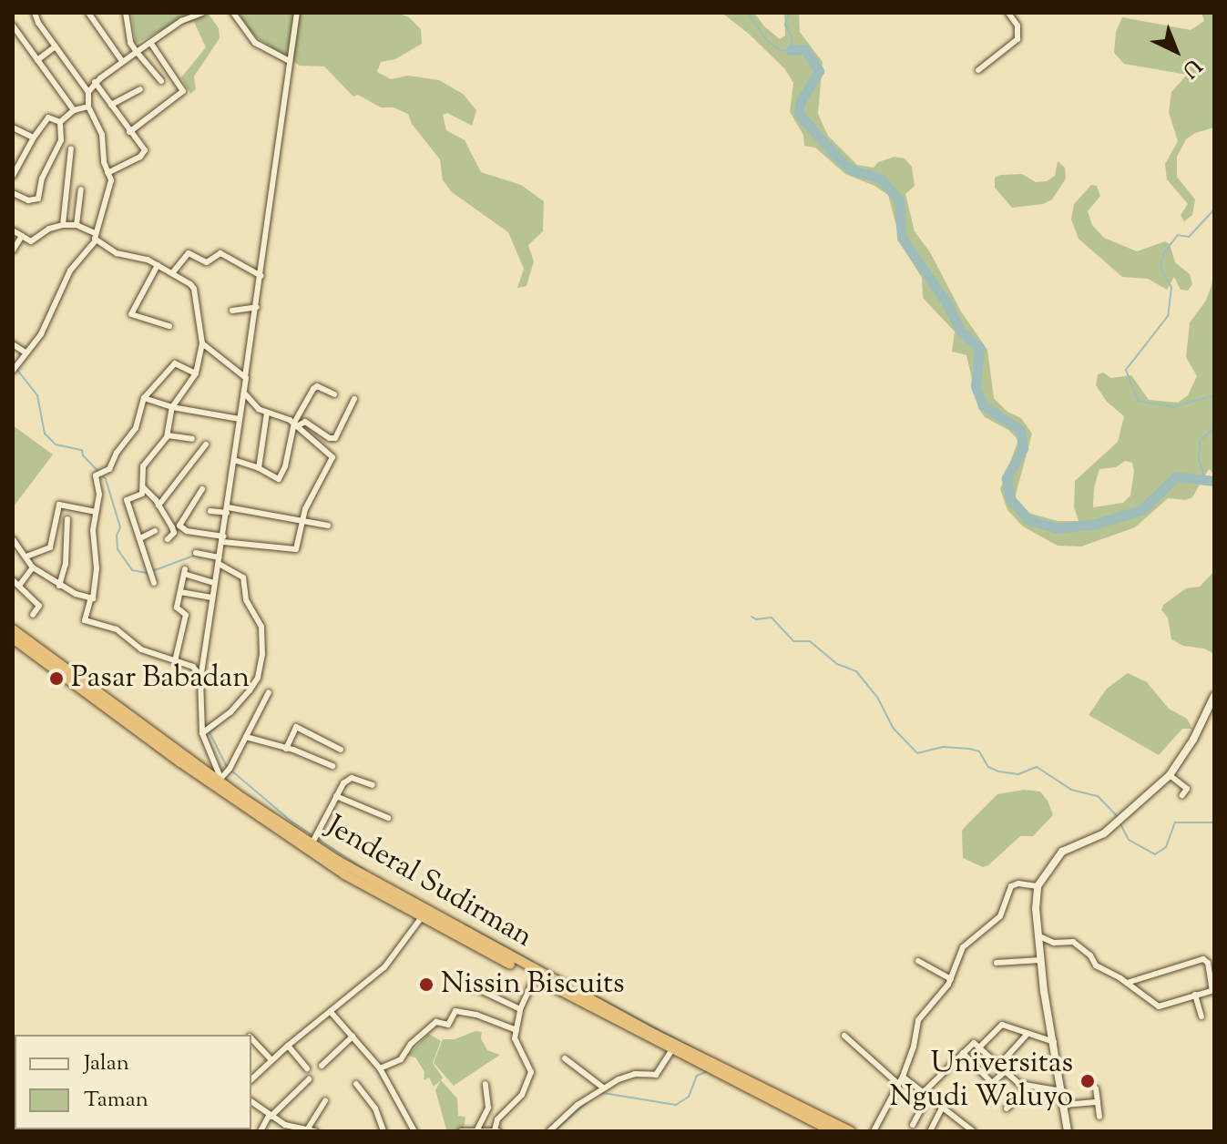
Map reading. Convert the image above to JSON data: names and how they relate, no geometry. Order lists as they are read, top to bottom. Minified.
{"streets":{"highway":["Jenderal Sudirman"]},"places":["Pasar Babadan","Nissin Biscuits","Universitas Ngudi Waluyo"],"legend":["Jalan","Taman"],"north":"bottom right"}
